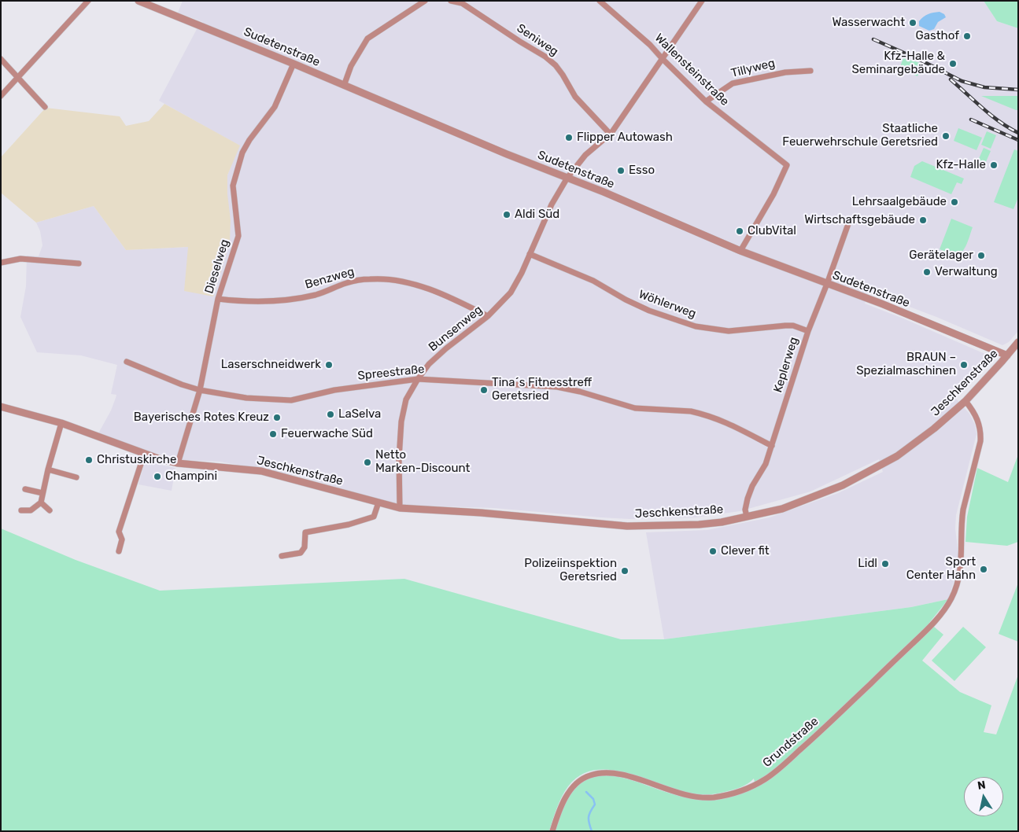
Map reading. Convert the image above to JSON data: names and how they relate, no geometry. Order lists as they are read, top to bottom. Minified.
{"streets":{"street":["Seniweg","Sudetenstraße","Tillyweg","Wallensteinstraße","Dieselweg","Benzweg","Wöhlerweg","Bunsenweg","Keplerweg","Spreestraße","Jeschkenstraße","Grundstraße"]},"crossings":[["Seniweg","Bunsenweg"],["Sudetenstraße","Wallensteinstraße"],["Sudetenstraße","Dieselweg"],["Sudetenstraße","Bunsenweg"],["Sudetenstraße","Keplerweg"],["Sudetenstraße","Jeschkenstraße"],["Tillyweg","Wallensteinstraße"],["Wallensteinstraße","Bunsenweg"],["Dieselweg","Benzweg"],["Dieselweg","Spreestraße"],["Dieselweg","Jeschkenstraße"],["Benzweg","Bunsenweg"],["Wöhlerweg","Bunsenweg"],["Wöhlerweg","Keplerweg"],["Bunsenweg","Spreestraße"],["Bunsenweg","Jeschkenstraße"],["Keplerweg","Spreestraße"],["Keplerweg","Jeschkenstraße"],["Jeschkenstraße","Grundstraße"]],"places":["Wasserwacht","Gasthof","Kfz-Halle & Seminargebäude","Staatliche Feuerwehrschule Geretsried","Flipper Autowash","Kfz-Halle","Esso","Lehrsaalgebäude","Aldi Süd","Wirtschaftsgebäude","ClubVital","Gerätelager","Verwaltung","Laserschneidwerk","BRAUN – Spezialmaschinen","Tina´s Fitnesstreff Geretsried","LaSelva","Bayerisches Rotes Kreuz","Feuerwache Süd","Christuskirche","Netto Marken-Discount","Champini","Clever fit","Lidl","Sport Center Hahn","Polizeiinspektion Geretsried"],"north":"top"}
